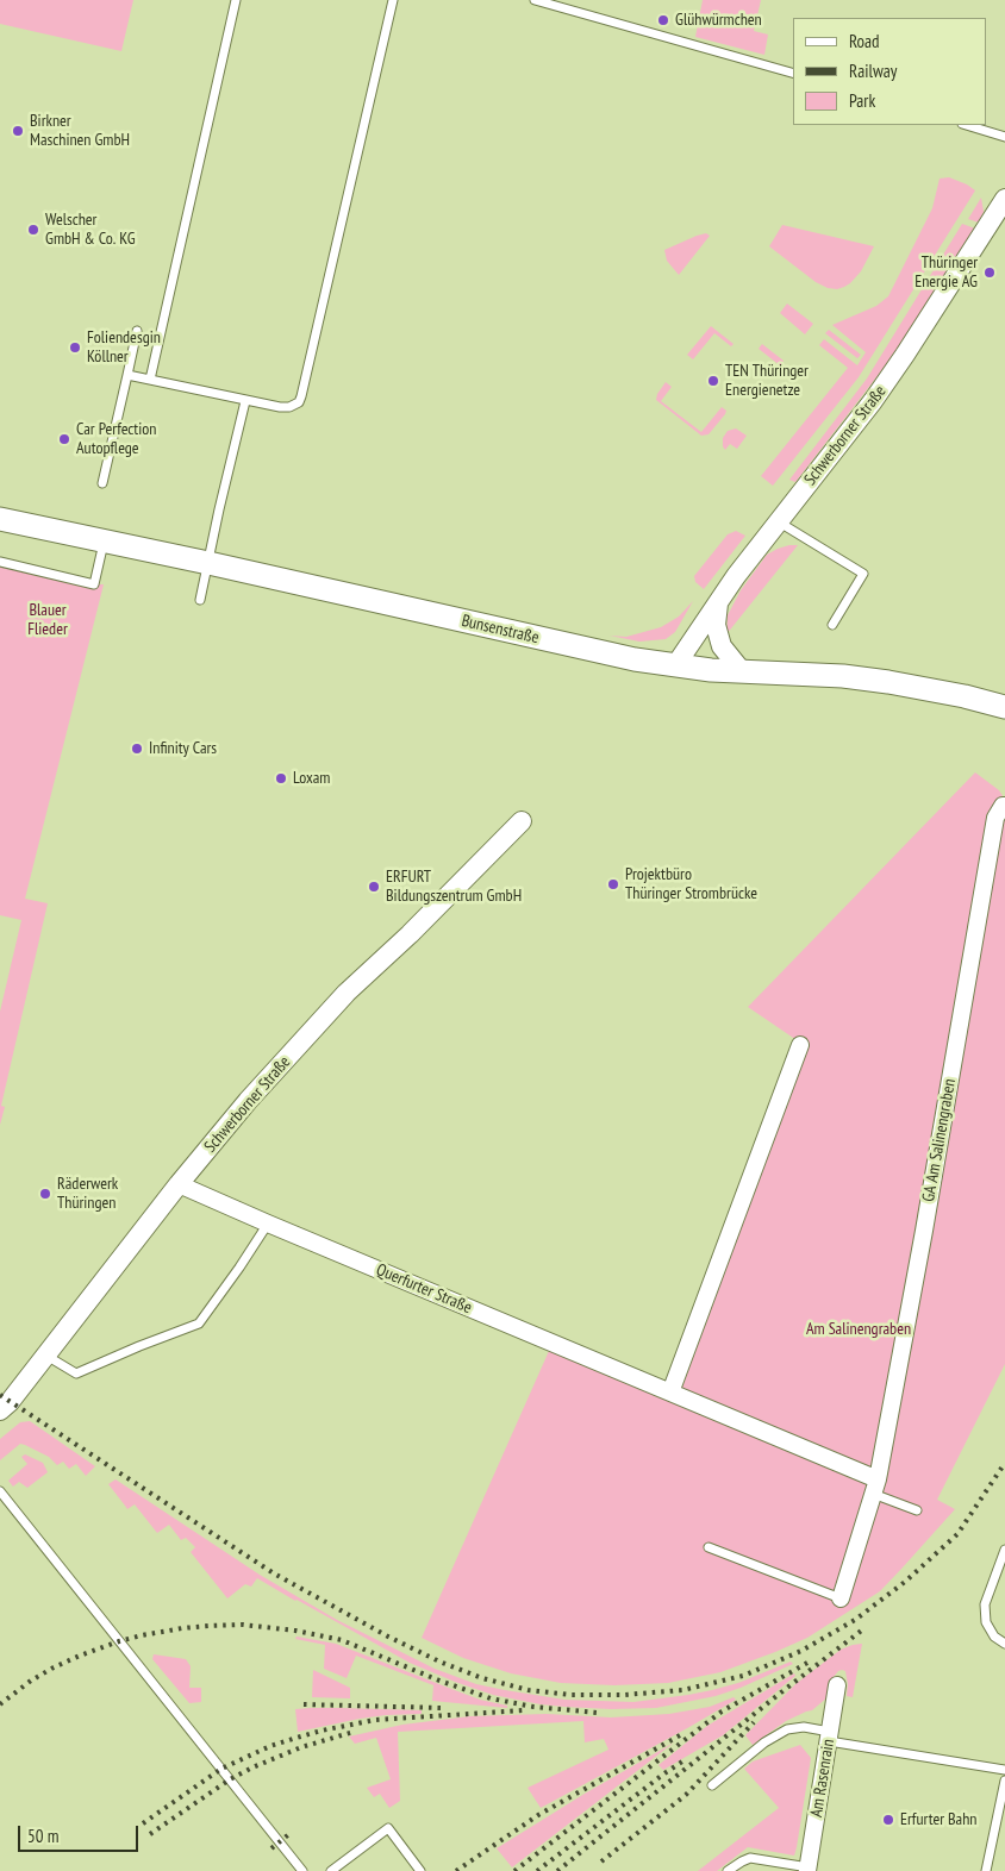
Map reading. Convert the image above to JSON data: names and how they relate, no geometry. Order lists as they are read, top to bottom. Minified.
{"streets":{"main road":["Bunsenstraße"],"street":["Schwerborner Straße","GA Am Salinengraben","Querfurter Straße","Am Rasenrain"]},"crossings":[["Schwerborner Straße","Bunsenstraße"],["Schwerborner Straße","Querfurter Straße"]],"parks":["Blauer Flieder","Am Salinengraben"],"places":["Glühwürmchen","Birkner Maschinen GmbH","Welscher GmbH & Co. KG","Thüringer Energie AG","Foliendesgin Köllner","TEN Thüringer Energienetze","Car Perfection Autopflege","Infinity Cars","Loxam","Projektbüro Thüringer Strombrücke","ERFURT Bildungszentrum GmbH","Räderwerk Thüringen","Erfurter Bahn"],"legend":["Road","Railway","Park"],"scale_bar":"50 m"}
